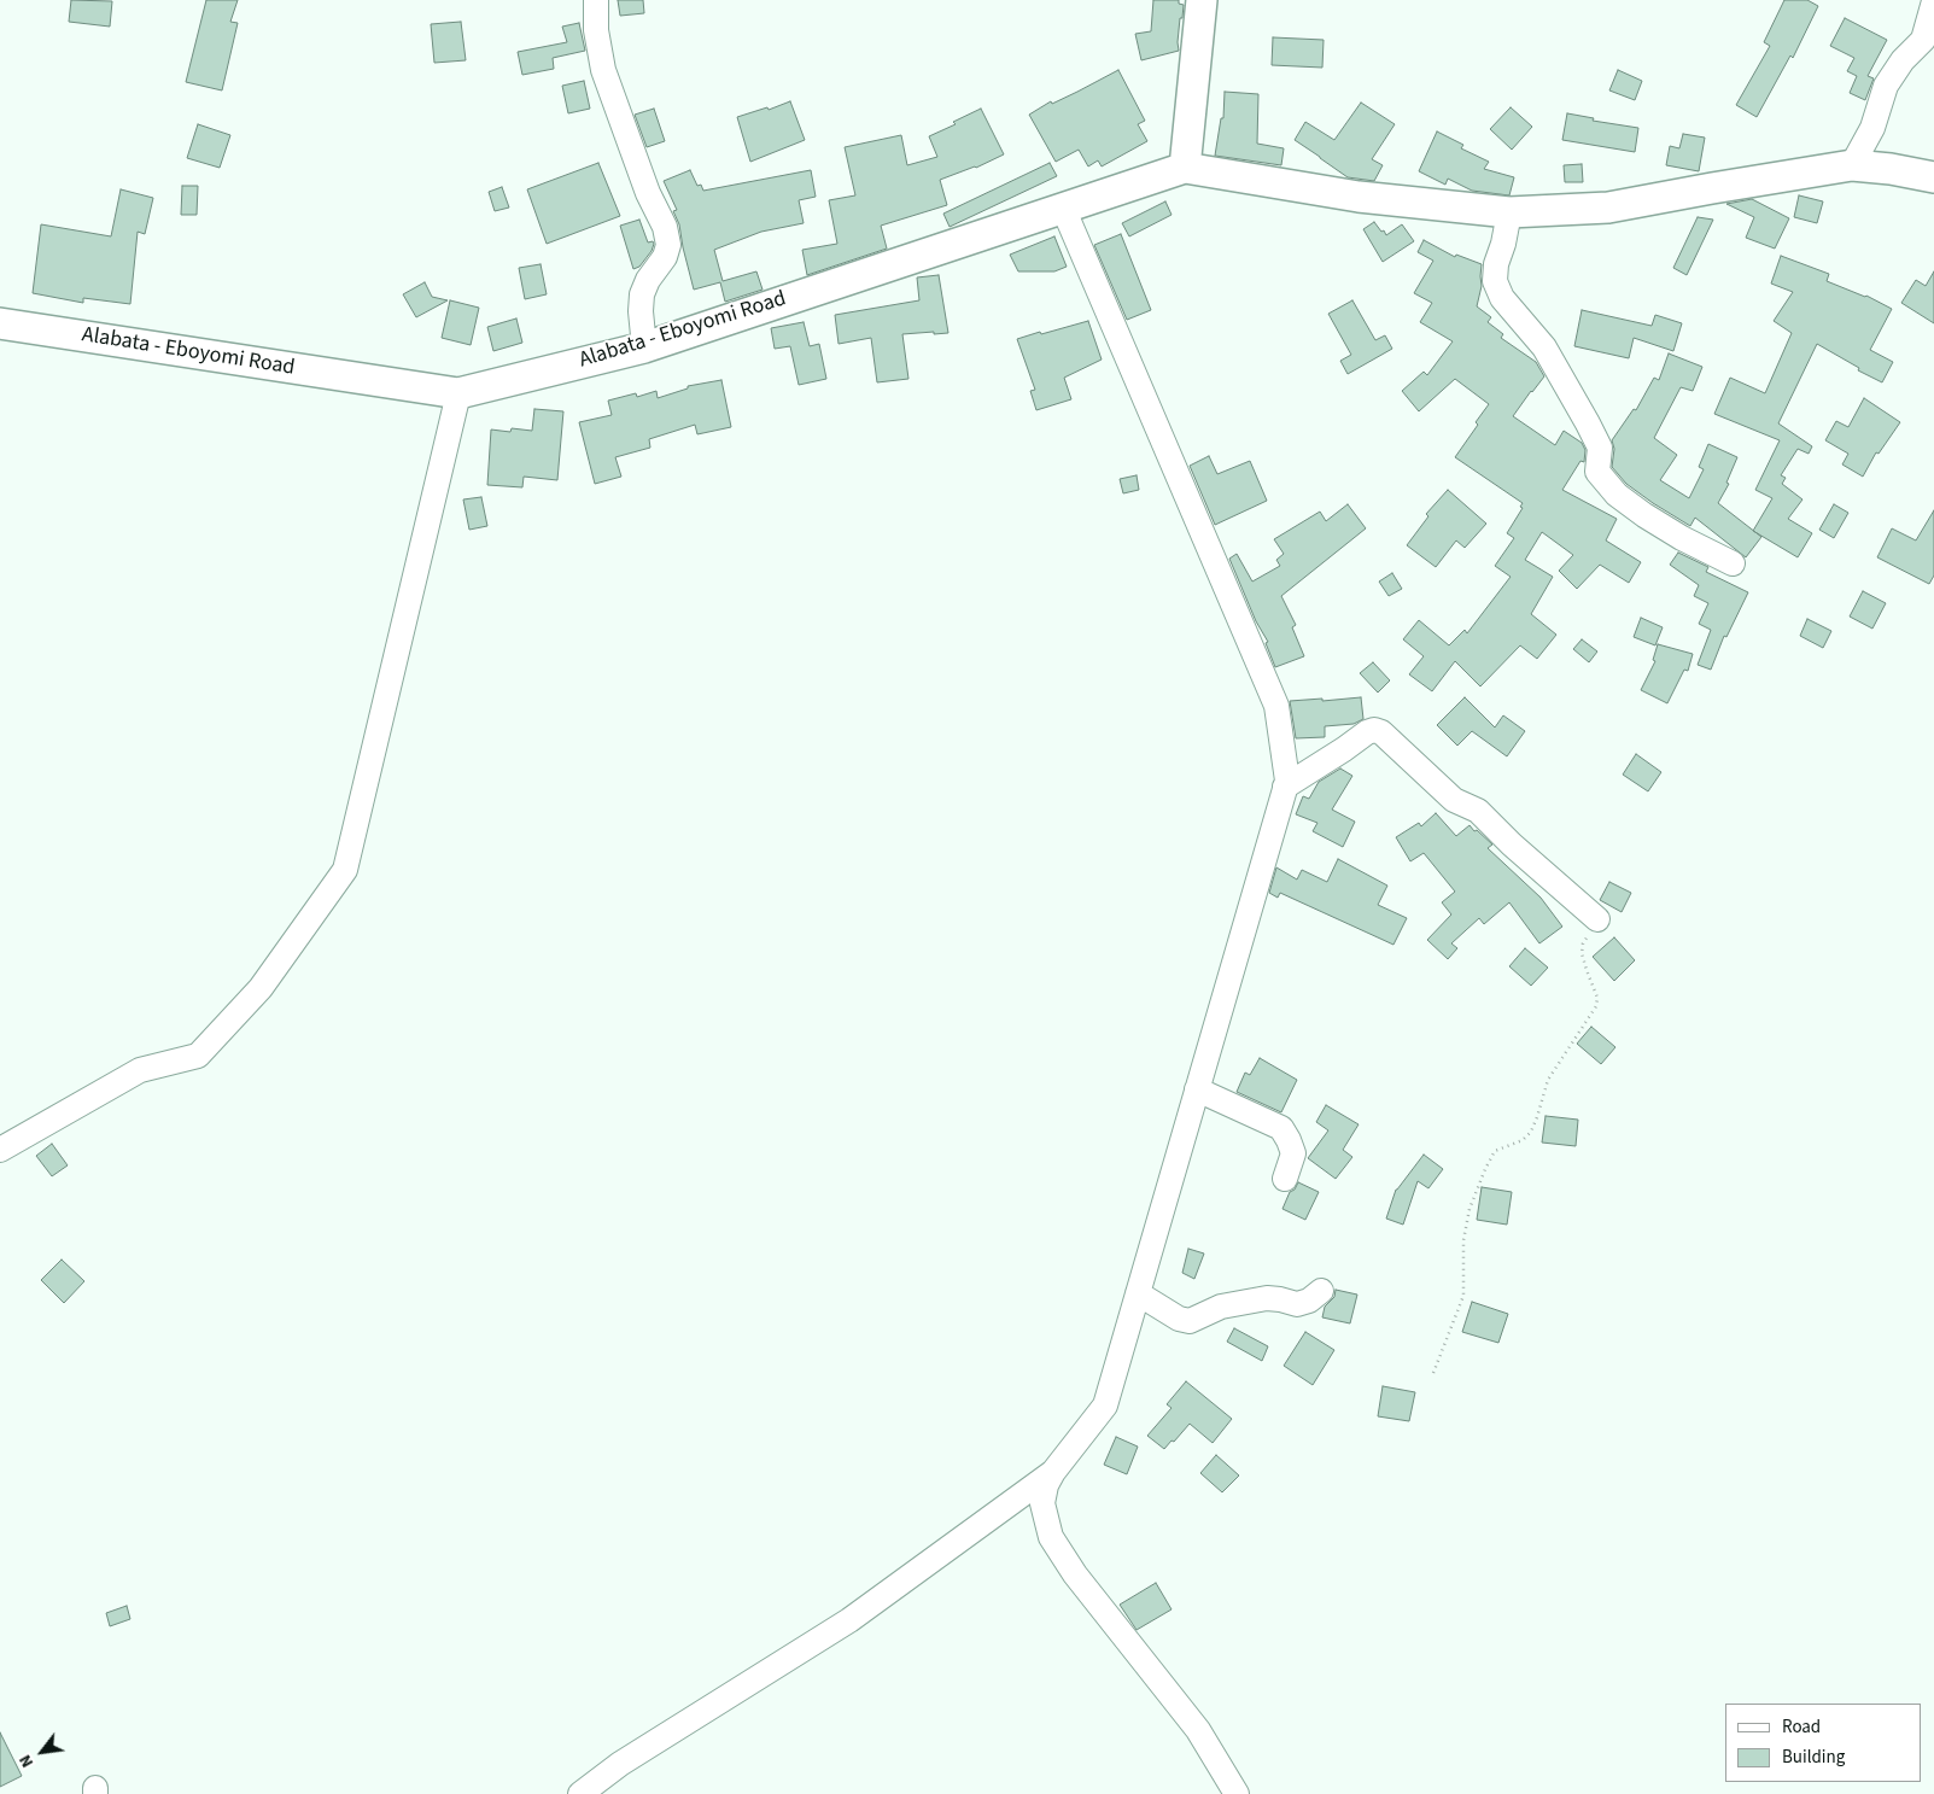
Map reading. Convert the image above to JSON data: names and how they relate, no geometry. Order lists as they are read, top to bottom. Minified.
{"streets":{"main road":["Alabata - Eboyomi Road"]},"legend":["Road","Building"],"north":"bottom left"}
